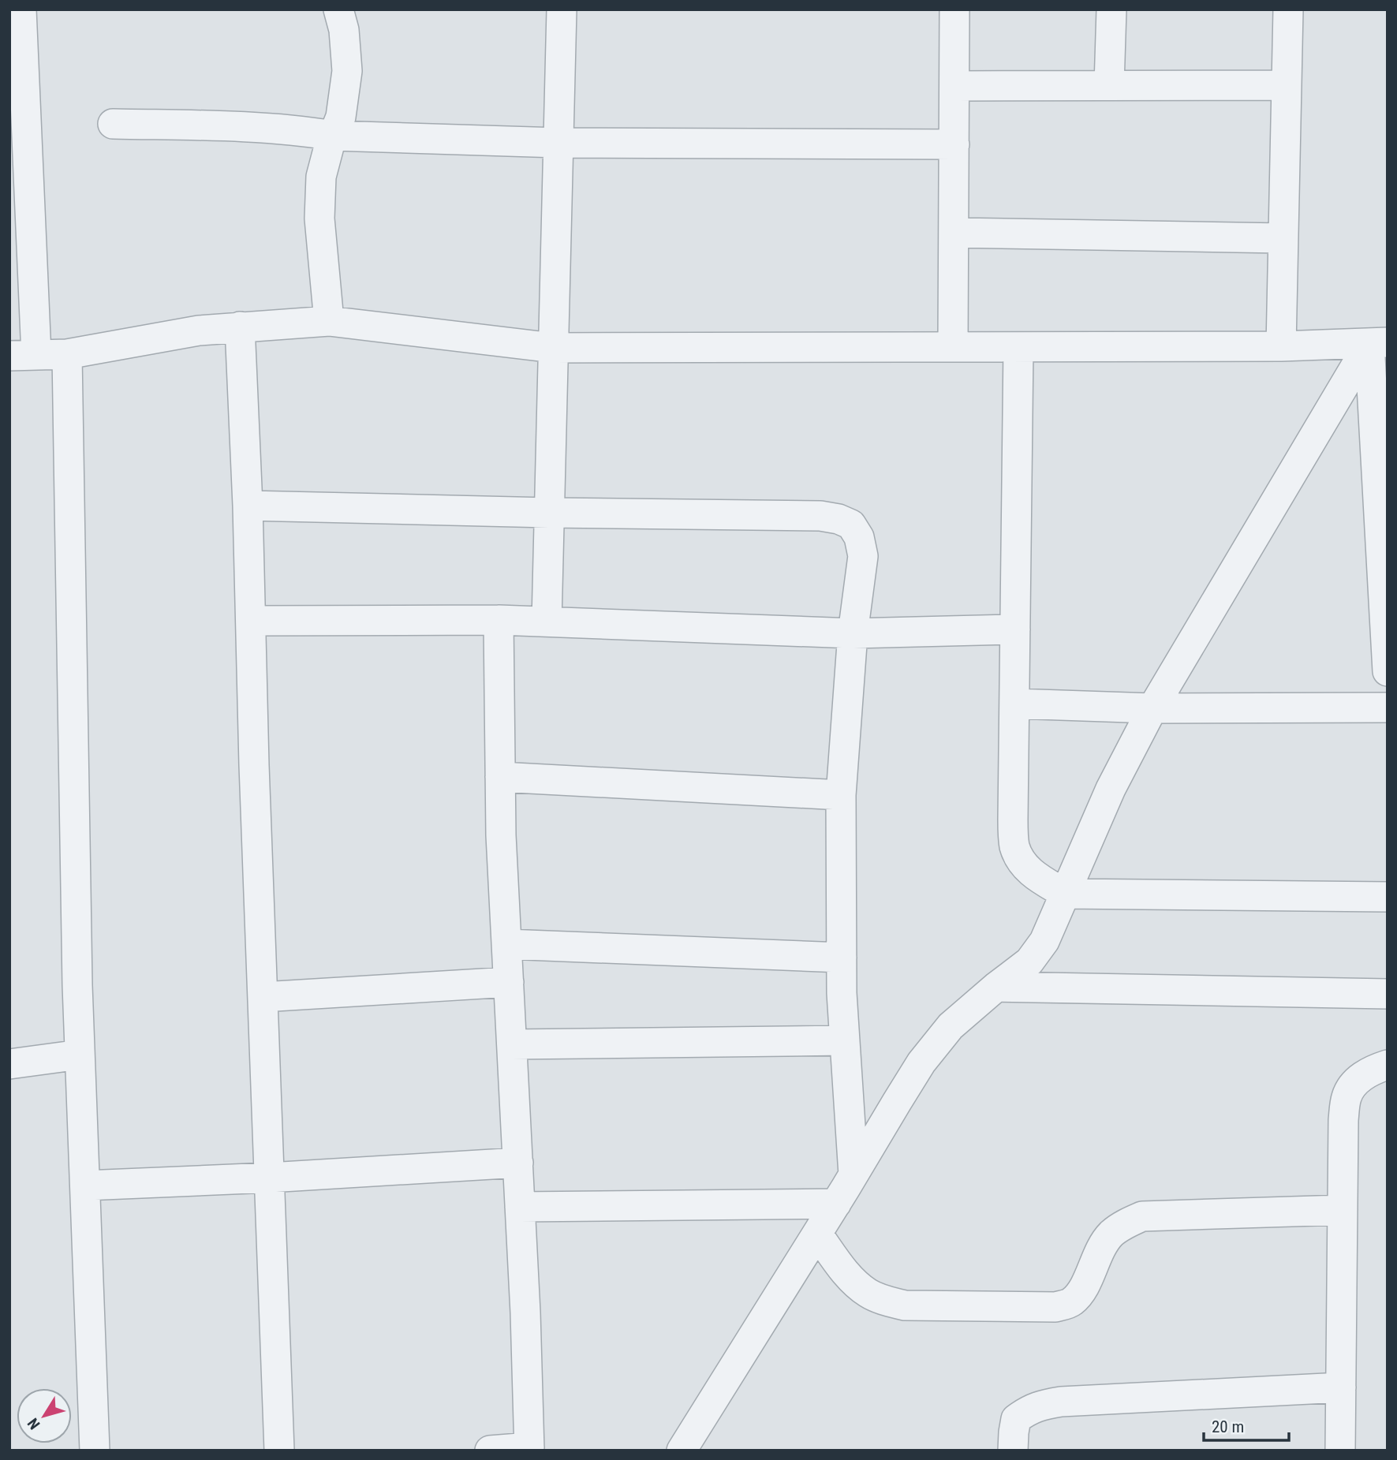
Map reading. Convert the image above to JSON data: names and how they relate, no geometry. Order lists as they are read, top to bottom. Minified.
{"scale_bar":"20 m","north":"bottom left"}
